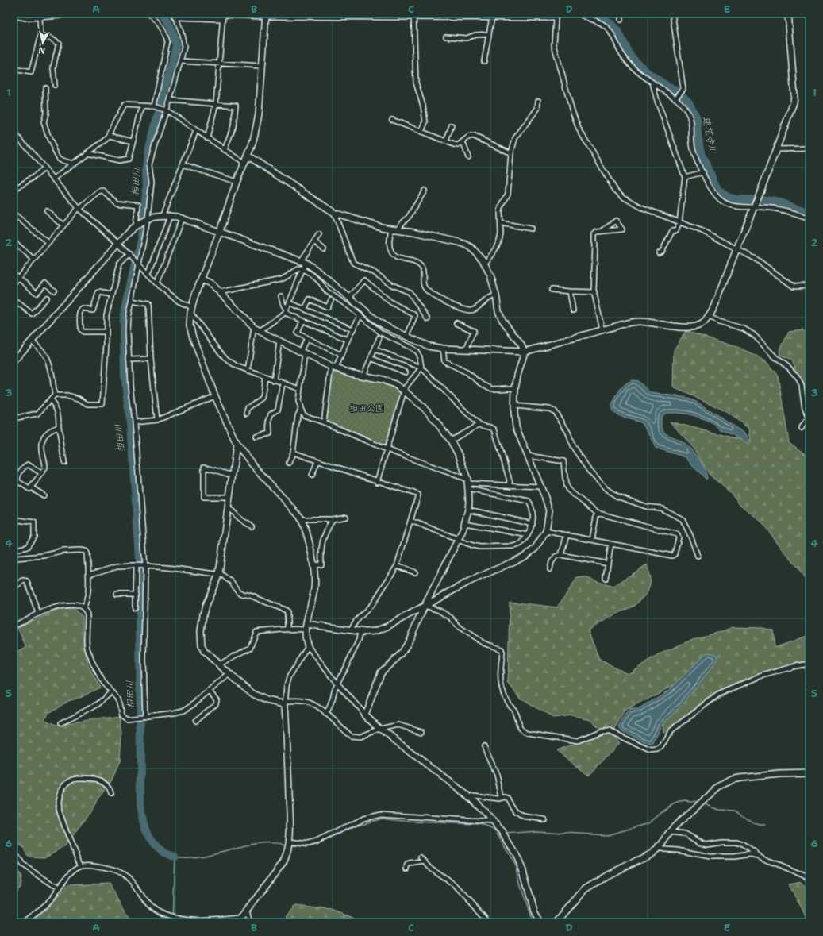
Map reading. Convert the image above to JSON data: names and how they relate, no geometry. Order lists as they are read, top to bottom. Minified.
{"water":["建花寺川","相田川"],"parks":["相田公園"],"north":"bottom","grid":{"columns":["A","B","C","D","E"],"rows":["1","2","3","4","5","6"]}}
